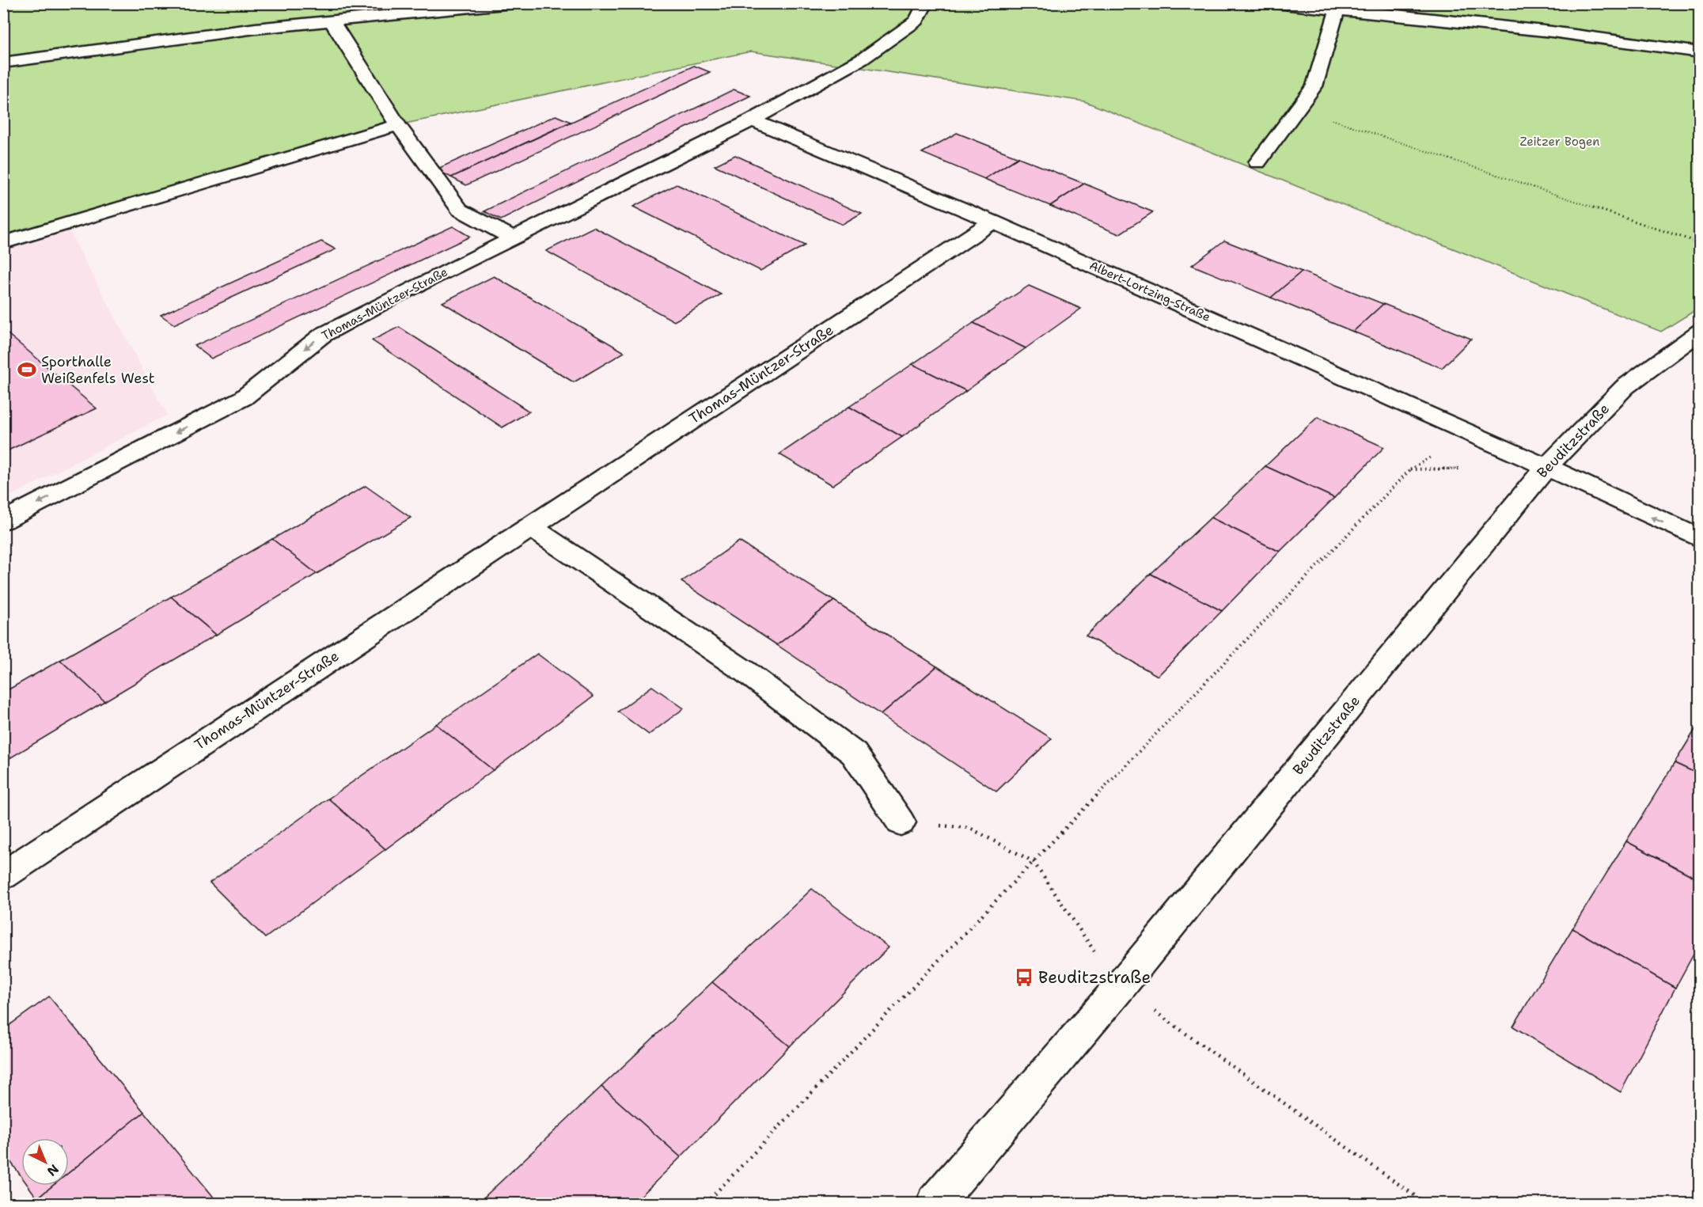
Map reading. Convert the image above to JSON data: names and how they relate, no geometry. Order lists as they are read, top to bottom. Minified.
{"streets":{"street":["Albert-Lortzing-Straße","Thomas-Müntzer-Straße","Beuditzstraße"]},"crossings":[["Albert-Lortzing-Straße","Thomas-Müntzer-Straße"],["Albert-Lortzing-Straße","Beuditzstraße"]],"parks":["Zeitzer Bogen"],"places":{"sports":["Sporthalle Weißenfels West"],"bus stop":["Beuditzstraße"]},"north":"bottom right"}
